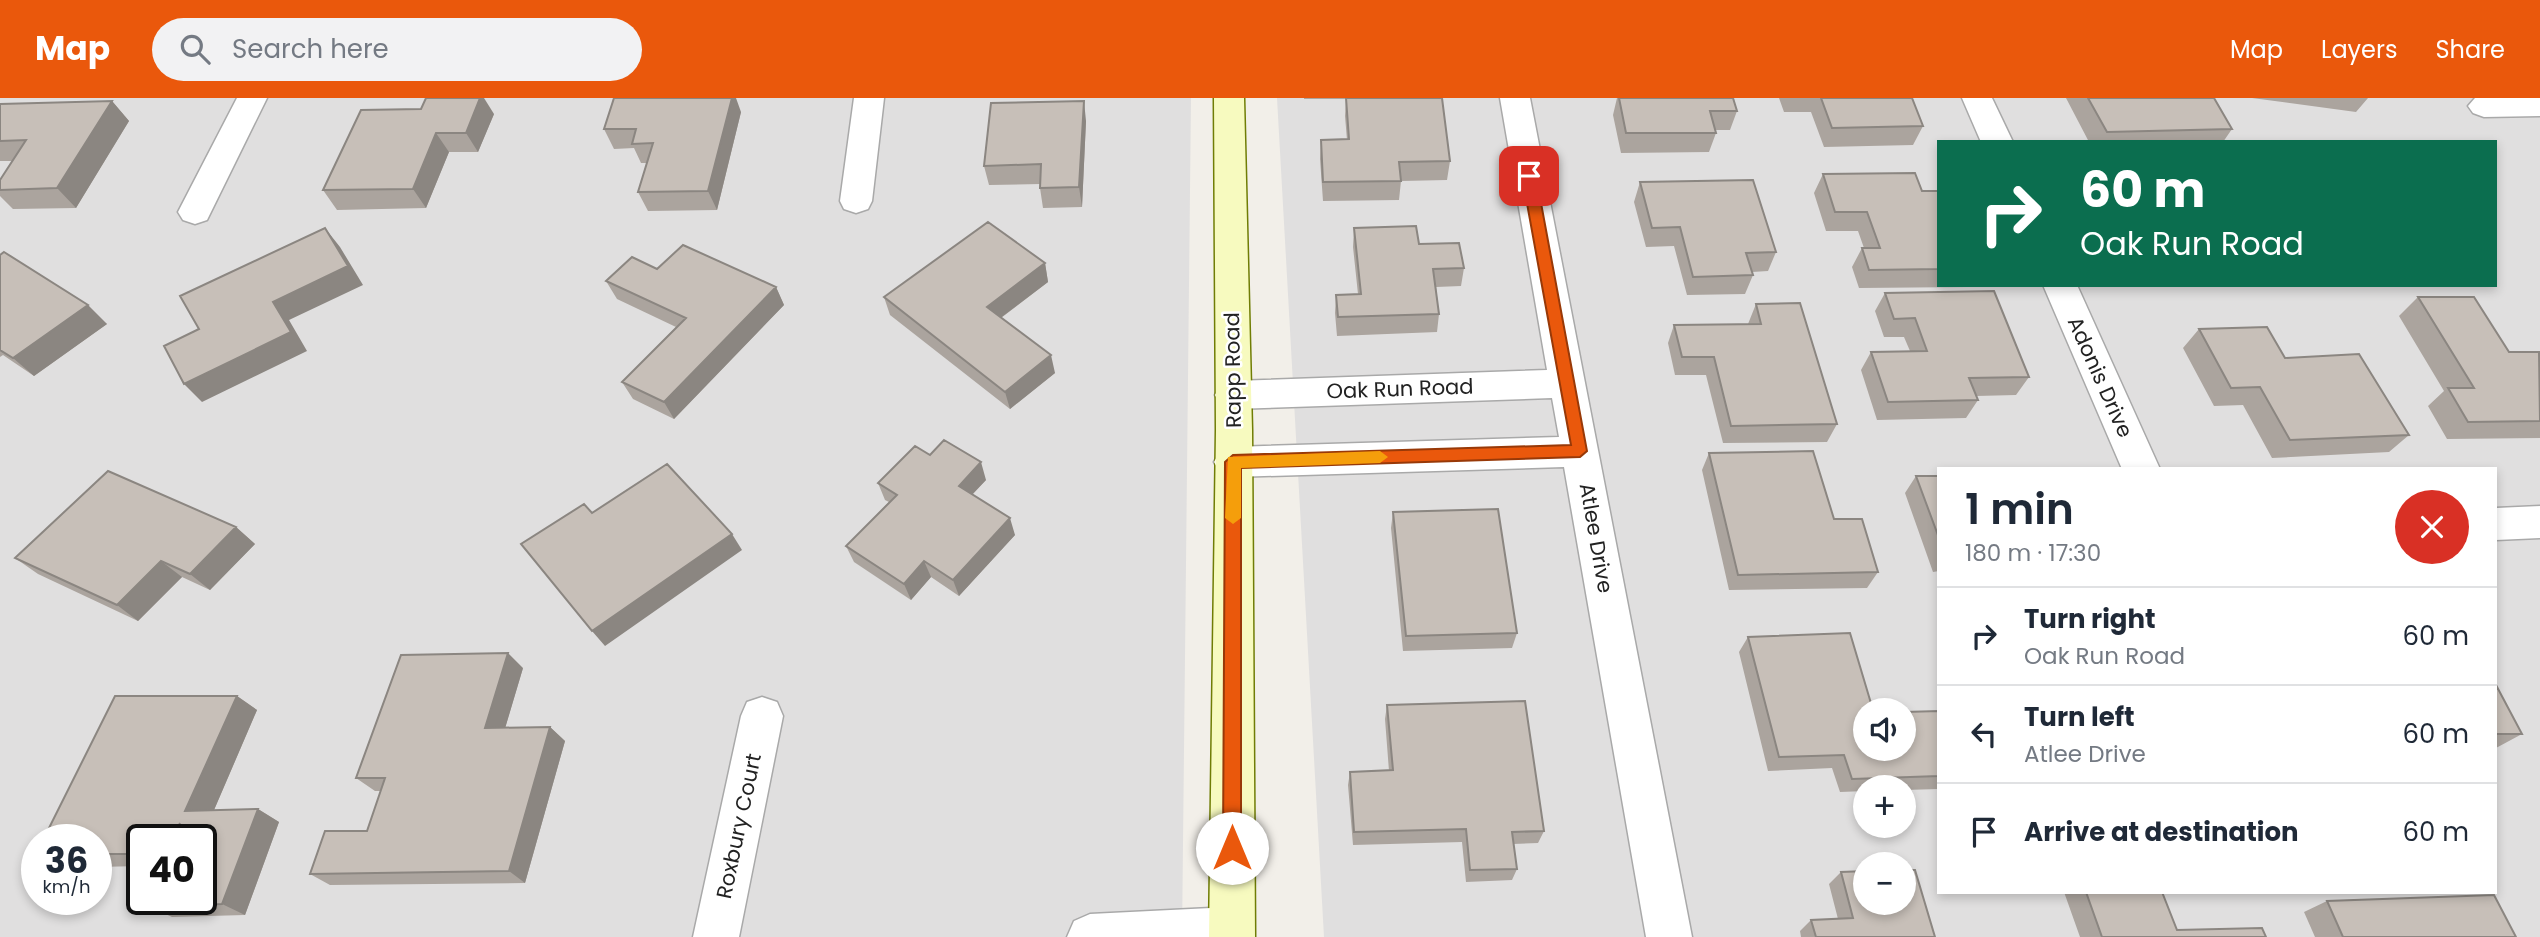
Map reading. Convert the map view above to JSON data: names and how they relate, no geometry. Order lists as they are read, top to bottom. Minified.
{"streets":{"street":["Rapp Road","Adonis Drive","Oak Run Road","Atlee Drive","Roxbury Court"]},"crossings":[["Rapp Road","Oak Run Road"],["Oak Run Road","Atlee Drive"]],"page":{"header":"Map","search":"Search here","nav":["Map","Layers","Share"],"turn":["60 m","Oak Run Road"],"heading":["1 min","180 m · 17:30"],"list":[{"name":"Turn right","note":"Oak Run Road","value":"60 m"},{"name":"Turn left","note":"Atlee Drive","value":"60 m"},{"name":"Arrive at destination","value":"60 m"}],"map_buttons":["+","−"],"speed":"36 km/h","limit":"40"}}
